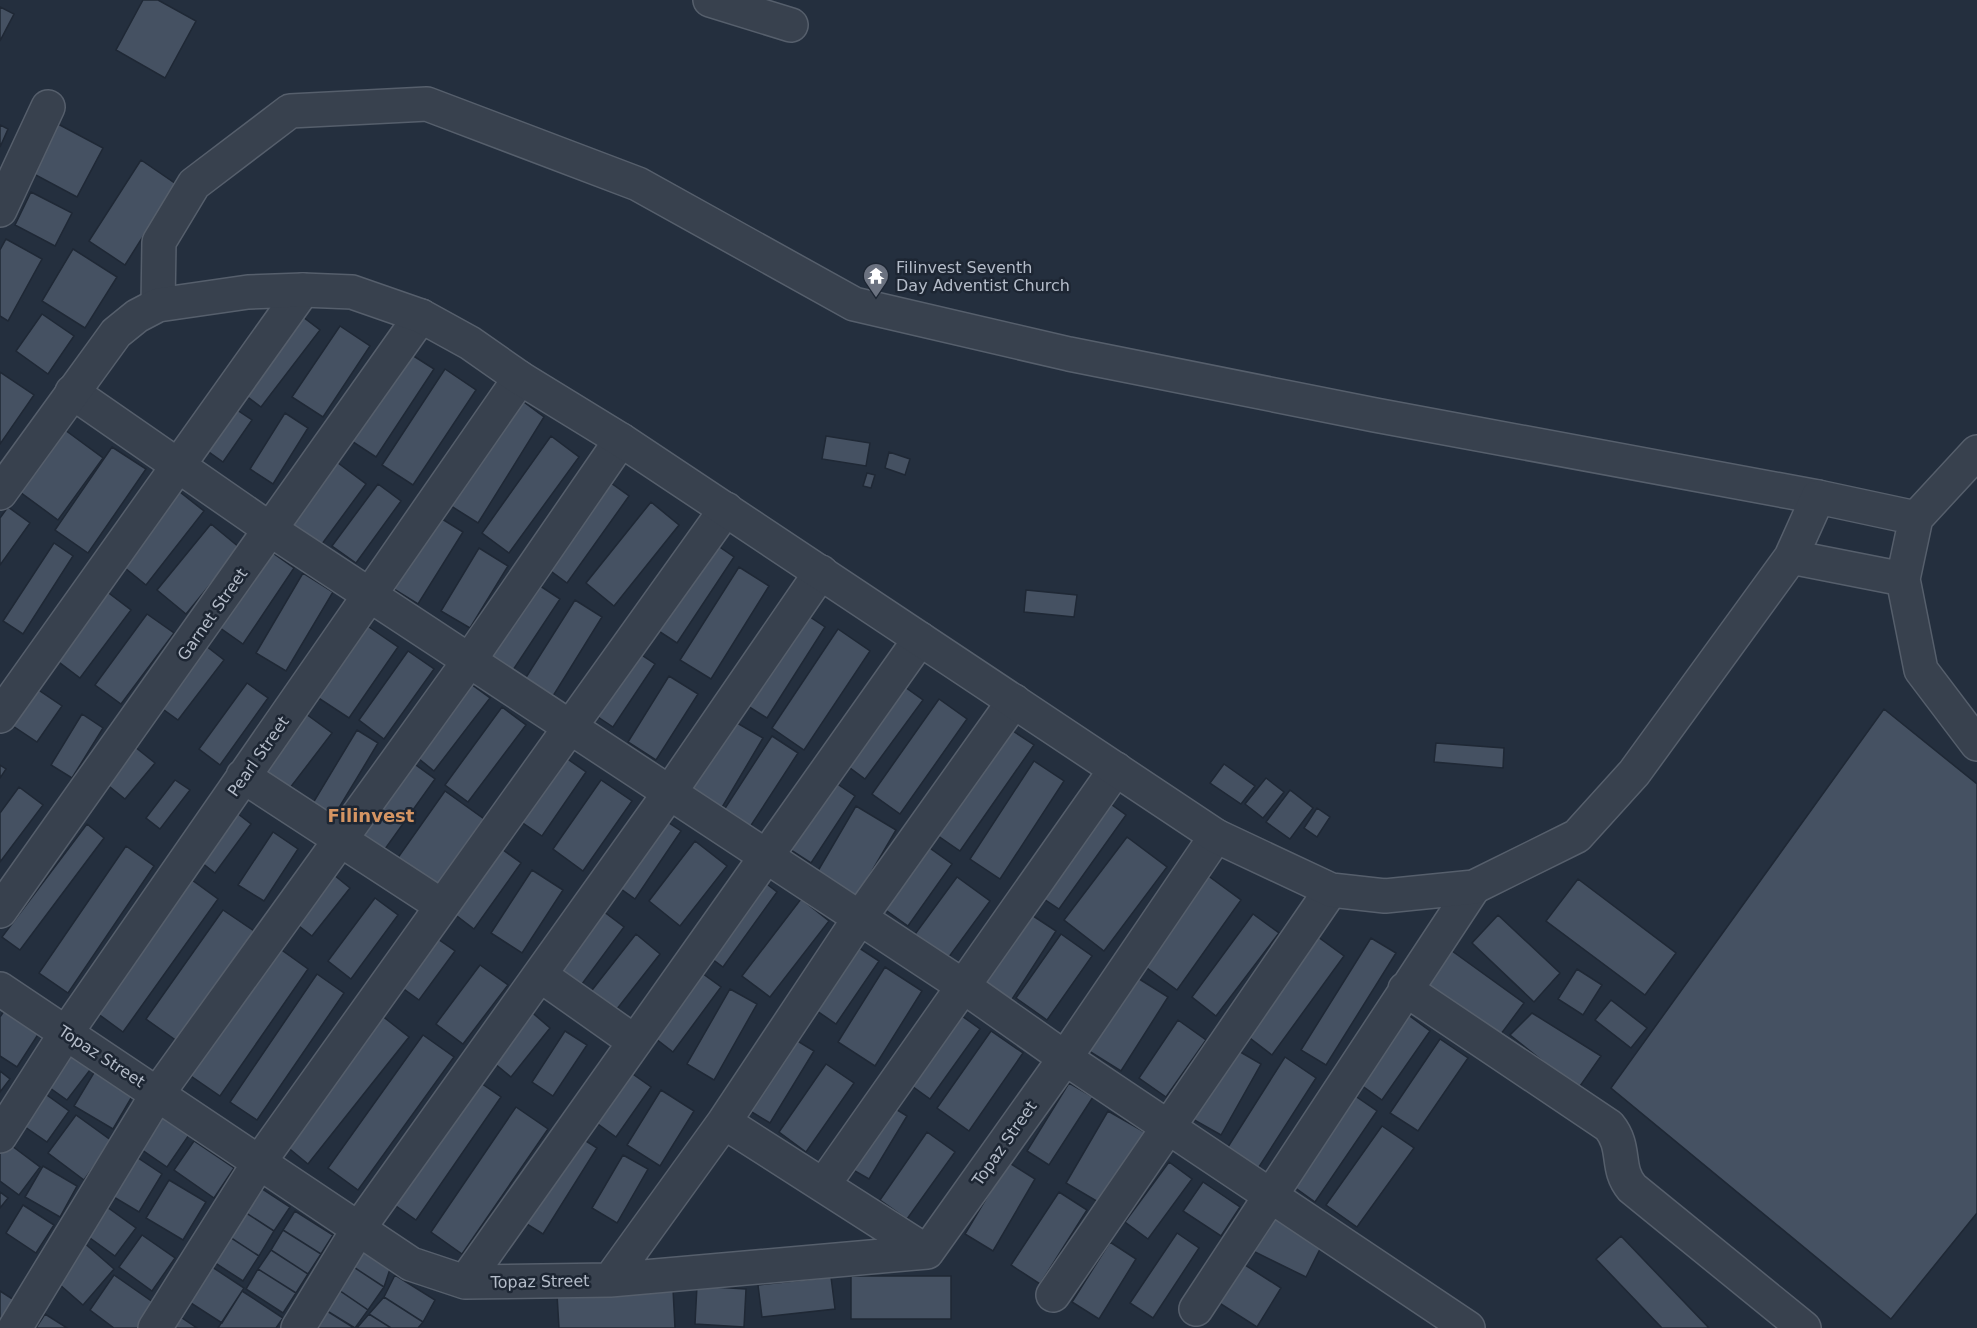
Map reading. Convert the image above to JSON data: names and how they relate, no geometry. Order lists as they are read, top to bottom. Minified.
{"streets":{"street":["Garnet Street","Pearl Street","Topaz Street"]},"crossings":[["Pearl Street","Topaz Street"]],"districts":["Filinvest"],"places":{"temple":["Filinvest Seventh Day Adventist Church"]}}
